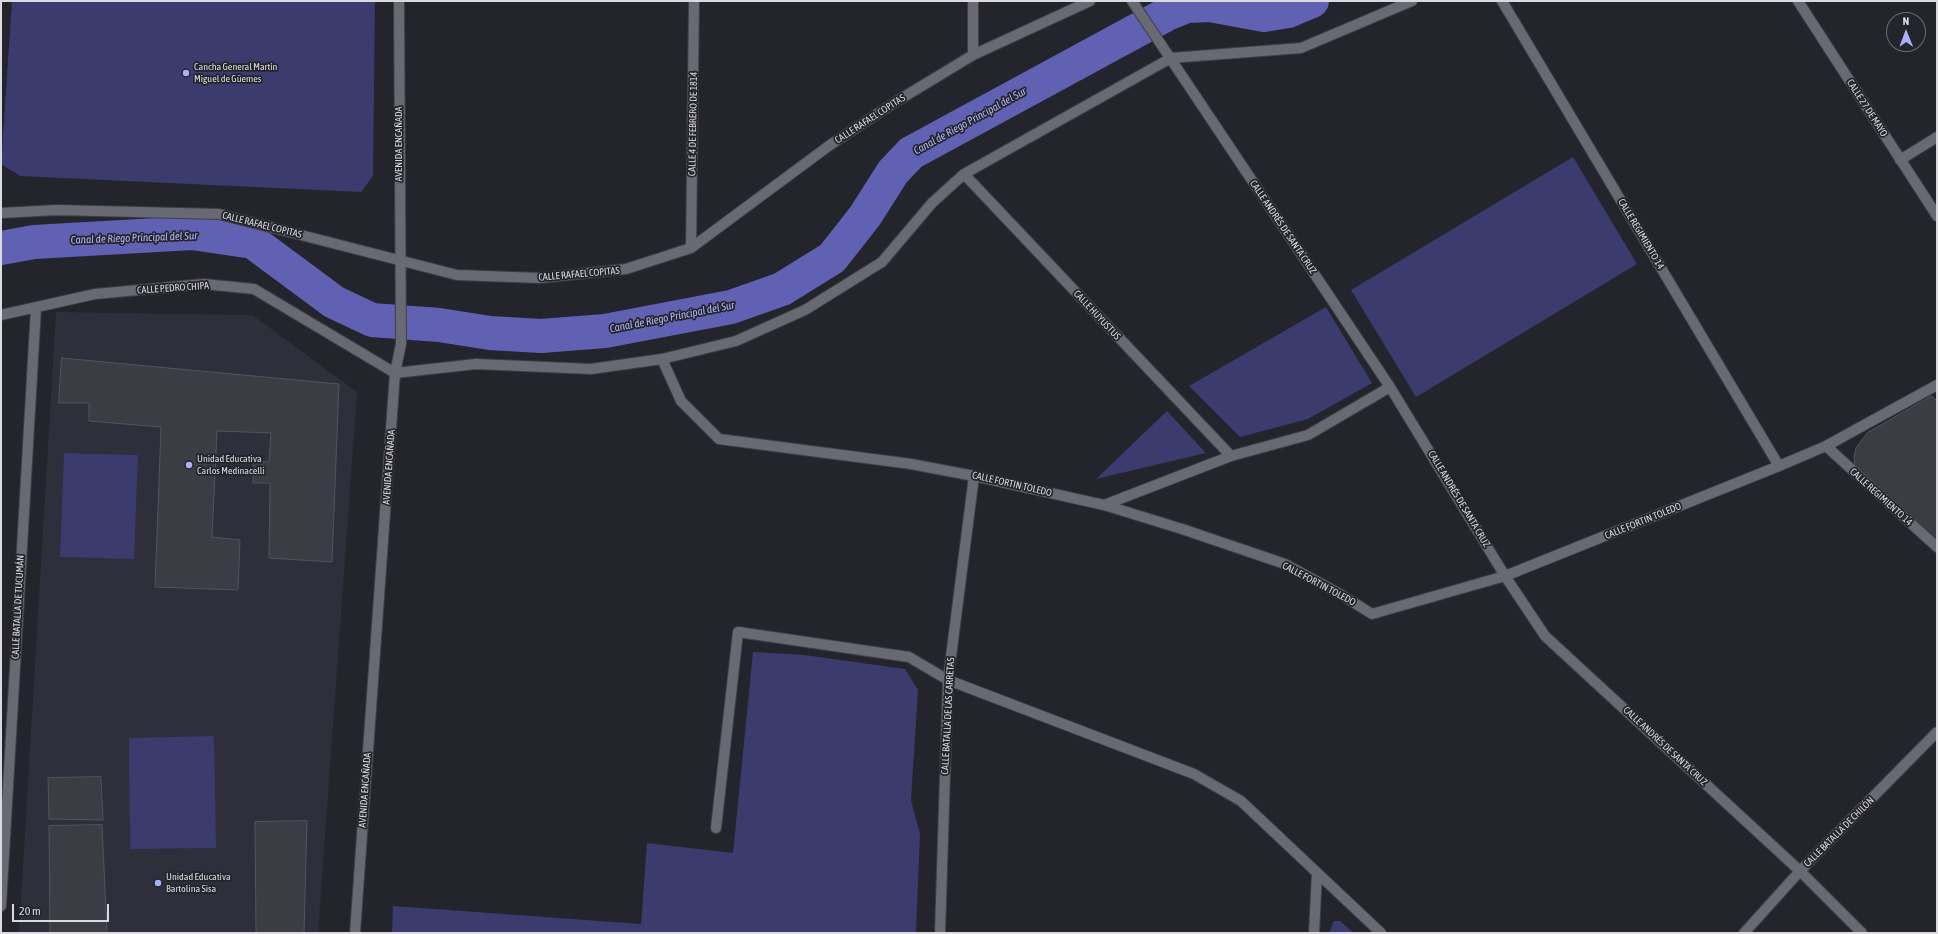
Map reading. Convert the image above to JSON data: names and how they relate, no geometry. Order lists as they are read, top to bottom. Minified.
{"streets":{"street":["CALLE 27 DE MAYO","CALLE RAFAEL COPITAS","CALLE 4 DE FEBRERO DE 1814","AVENIDA ENCAÑADA","CALLE ANDRÉS DE SANTA CRUZ","CALLE REGIMIENTO 14","CALLE PEDRO CHIPA","CALLE HUYUSTUS","CALLE FORTIN TOLEDO","CALLE BATALLA DE TUCUMÁN","CALLE BATALLA DE LAS CARRETAS","CALLE BATALLA DE CHILÓN"]},"crossings":[["CALLE RAFAEL COPITAS","CALLE 4 DE FEBRERO DE 1814"],["CALLE RAFAEL COPITAS","AVENIDA ENCAÑADA"],["AVENIDA ENCAÑADA","CALLE PEDRO CHIPA"],["CALLE ANDRÉS DE SANTA CRUZ","CALLE FORTIN TOLEDO"],["CALLE ANDRÉS DE SANTA CRUZ","CALLE BATALLA DE CHILÓN"],["CALLE REGIMIENTO 14","CALLE FORTIN TOLEDO"],["CALLE PEDRO CHIPA","CALLE BATALLA DE TUCUMÁN"],["CALLE FORTIN TOLEDO","CALLE BATALLA DE LAS CARRETAS"]],"water":["Canal de Riego Principal del Sur"],"places":["Cancha General Martín Miguel de Güemes","Unidad Educativa Carlos Medinacelli","Unidad Educativa Bartolina Sisa"],"scale_bar":"20 m","north":"top"}
